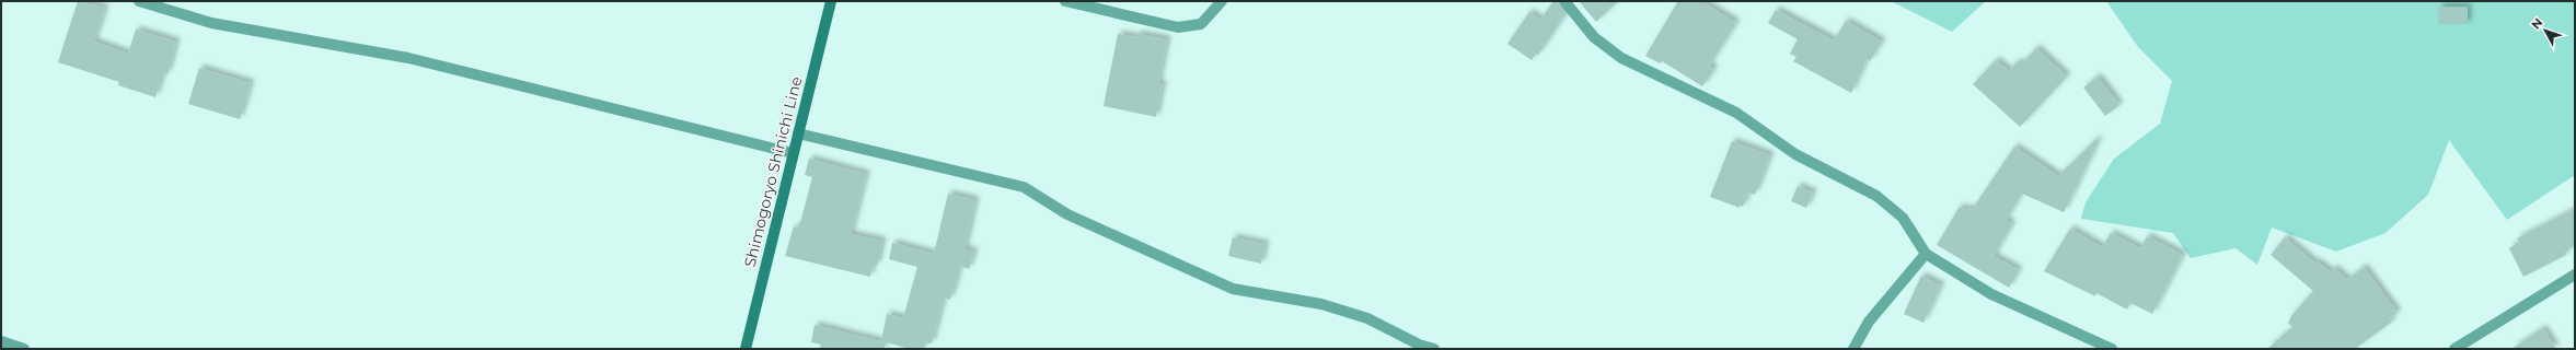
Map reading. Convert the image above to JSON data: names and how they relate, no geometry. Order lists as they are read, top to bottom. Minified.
{"streets":{"main road":["Shimogoryo Shinichi Line"]},"north":"top left"}
